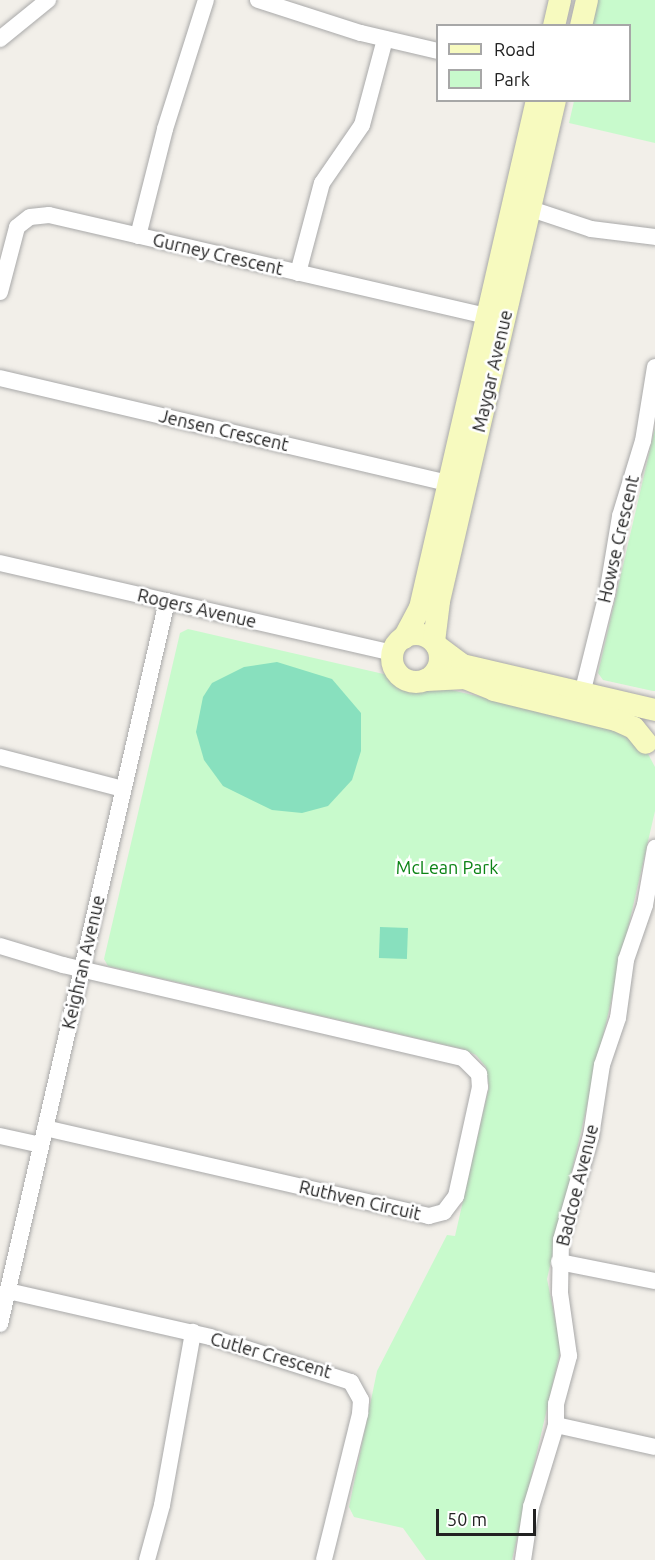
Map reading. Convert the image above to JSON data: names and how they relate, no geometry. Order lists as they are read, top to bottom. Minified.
{"streets":{"street":["Gurney Crescent","Maygar Avenue","Jensen Crescent","Howse Crescent","Rogers Avenue","Keighran Avenue","Badcoe Avenue","Ruthven Circuit","Cutler Crescent"]},"crossings":[["Gurney Crescent","Maygar Avenue"],["Maygar Avenue","Jensen Crescent"],["Maygar Avenue","Rogers Avenue"],["Howse Crescent","Rogers Avenue"],["Rogers Avenue","Keighran Avenue"],["Keighran Avenue","Ruthven Circuit"],["Keighran Avenue","Cutler Crescent"]],"parks":["McLean Park"],"legend":["Road","Park"],"scale_bar":"50 m"}
